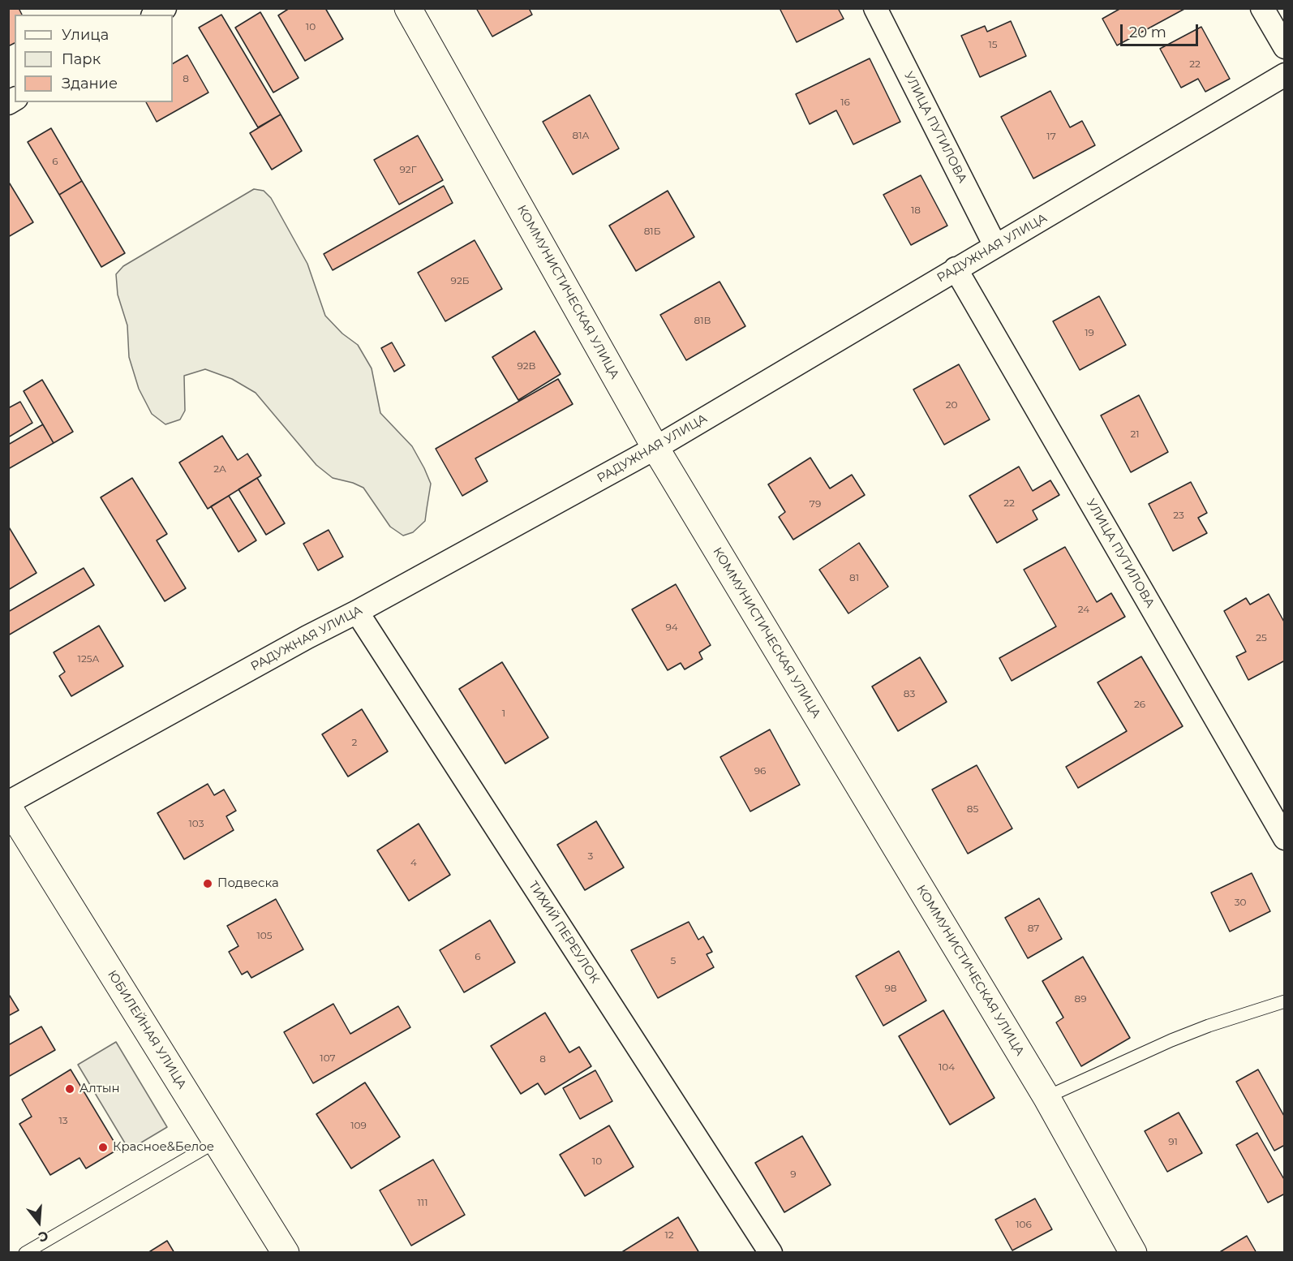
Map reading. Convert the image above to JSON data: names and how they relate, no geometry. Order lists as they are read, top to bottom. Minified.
{"streets":{"street":["УЛИЦА ПУТИЛОВА","РАДУЖНАЯ УЛИЦА","КОММУНИСТИЧЕСКАЯ УЛИЦА","ТИХИЙ ПЕРЕУЛОК","ЮБИЛЕЙНАЯ УЛИЦА"]},"crossings":[["УЛИЦА ПУТИЛОВА","РАДУЖНАЯ УЛИЦА"],["РАДУЖНАЯ УЛИЦА","КОММУНИСТИЧЕСКАЯ УЛИЦА"],["РАДУЖНАЯ УЛИЦА","ТИХИЙ ПЕРЕУЛОК"]],"places":["Подвеска","Алтын","Красное&Белое"],"house_numbers":["10","15","22","8","16","81А","17","6","92Г","18","81Б","92Б","81В","19","92В","20","21","2А","22","79","23","81","24","94","25","125А","83","26","1","2","96","85","103","3","4","30","87","105","6","5","98","89","107","8","104","13","109","91","10","9","111","106","12"],"legend":["Улица","Парк","Здание"],"scale_bar":"20 m","north":"bottom"}
